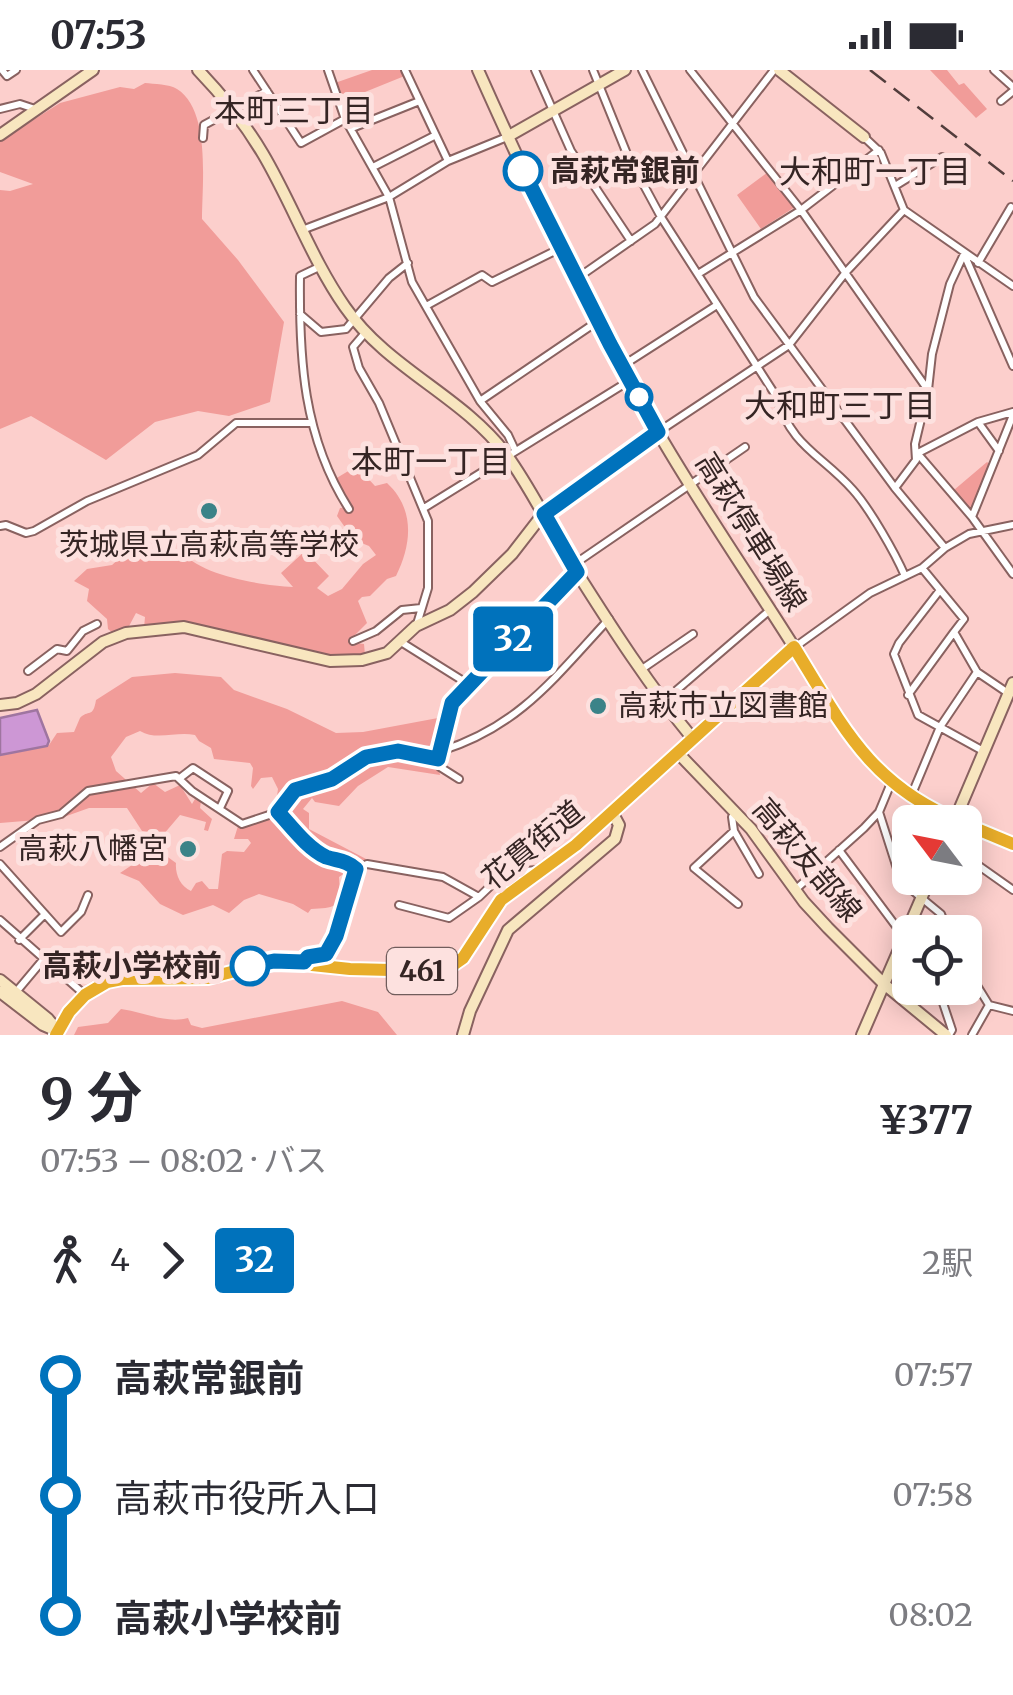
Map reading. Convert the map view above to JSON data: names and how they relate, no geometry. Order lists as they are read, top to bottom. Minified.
{"streets":{"highway":["花貫街道","461"],"street":["高萩停車場線","高萩友部線"]},"crossings":[["高萩停車場線","花貫街道"],["花貫街道","高萩友部線"]],"districts":["本町三丁目","大和町一丁目","大和町三丁目","本町一丁目"],"places":["高萩常銀前","茨城県立高萩高等学校","高萩市立図書館","高萩八幡宮","高萩小学校前"],"lines":["bus line 32"],"north":"top left","page":{"status":"07:53","on_map":"32","heading":["9 分","07:53 – 08:02 · バス","¥377"],"legs":["4","32","2駅"],"list":[{"name":"高萩常銀前","value":"07:57"},{"name":"高萩市役所入口","value":"07:58"},{"name":"高萩小学校前","value":"08:02"}]}}
